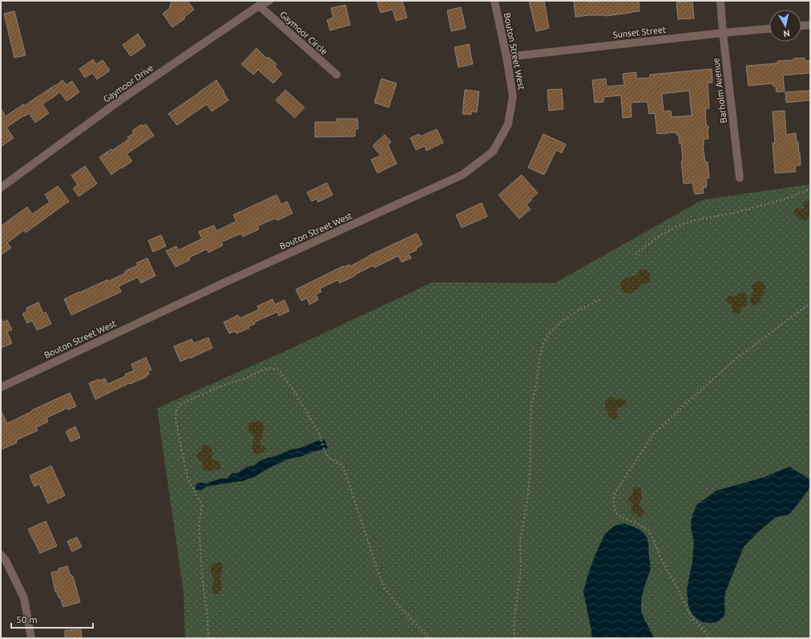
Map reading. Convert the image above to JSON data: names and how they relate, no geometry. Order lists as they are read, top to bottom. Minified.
{"streets":{"street":["Sunset Street","Gaymoor Circle","Bouton Street West","Gaymoor Drive","Barholm Avenue"]},"crossings":[["Sunset Street","Bouton Street West"],["Sunset Street","Barholm Avenue"],["Gaymoor Circle","Gaymoor Drive"]],"scale_bar":"50 m","north":"bottom"}
